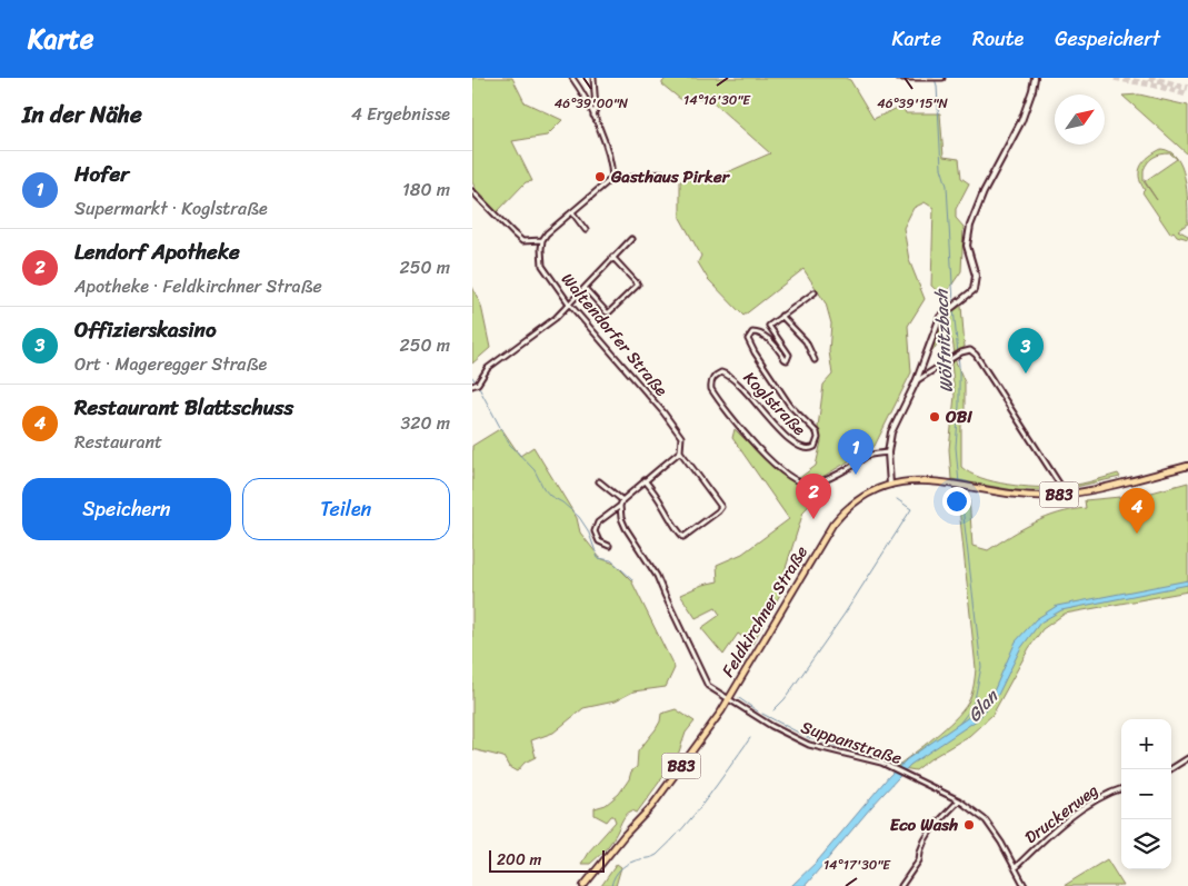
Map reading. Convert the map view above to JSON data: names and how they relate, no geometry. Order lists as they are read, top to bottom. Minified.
{"streets":{"main road":["B83","Feldkirchner Straße"],"street":["Waltendorfer Straße","Koglstraße","Suppanstraße","Druckerweg"]},"crossings":[["B83","Feldkirchner Straße"],["Feldkirchner Straße","Suppanstraße"],["Suppanstraße","Druckerweg"]],"water":["Wölfnitzbach","Glan"],"places":["Gasthaus Pirker","OBI","Eco Wash"],"scale_bar":"200 m","north":"top right","page":{"header":"Karte","nav":["Karte","Route","Gespeichert"],"heading":["In der Nähe","4 Ergebnisse"],"list":[{"mark":"1","name":"Hofer","note":"Supermarkt · Koglstraße","value":"180 m"},{"mark":"2","name":"Lendorf Apotheke","note":"Apotheke · Feldkirchner Straße","value":"250 m"},{"mark":"3","name":"Offizierskasino","note":"Ort · Mageregger Straße","value":"250 m"},{"mark":"4","name":"Restaurant Blattschuss","note":"Restaurant","value":"320 m"}],"pins":["3","1","2","4"],"buttons":["Speichern","Teilen"],"map_buttons":["+","−"],"scale":"200 m"},"coordinates":["14°16'30\"E","46°39'00\"N","46°39'15\"N","14°17'30\"E"]}
